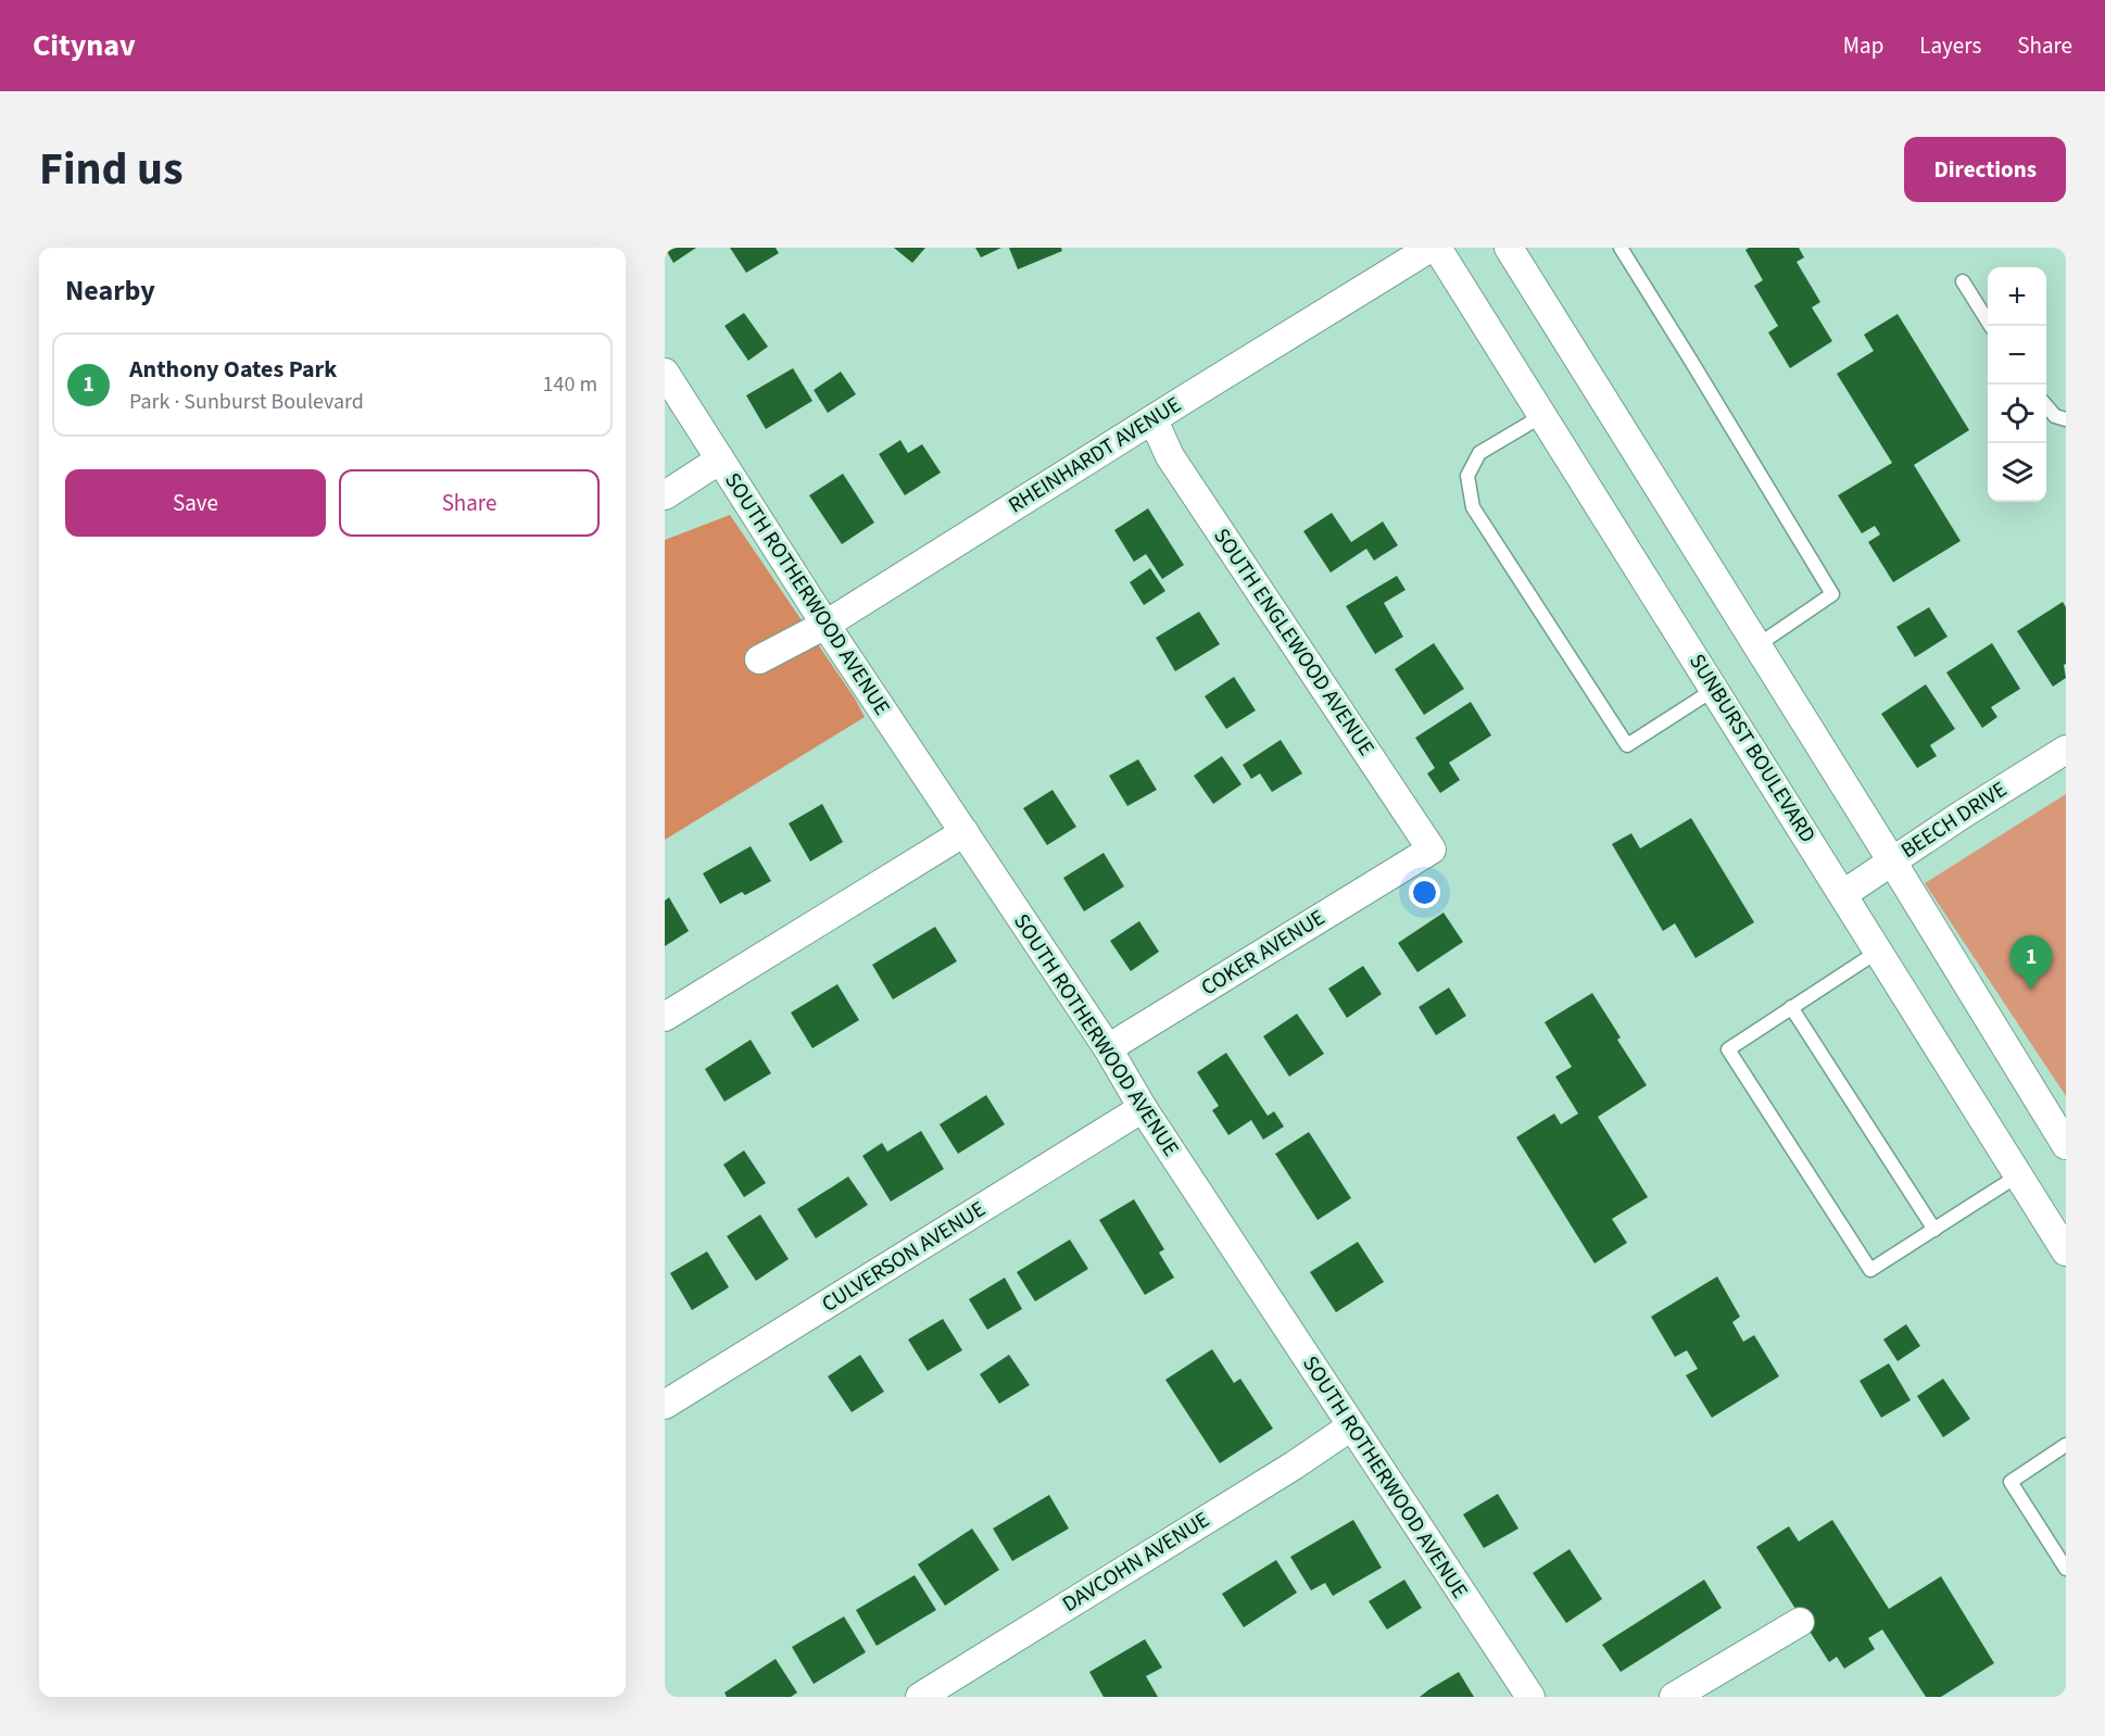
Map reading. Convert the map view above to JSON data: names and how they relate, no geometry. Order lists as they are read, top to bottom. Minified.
{"streets":{"street":["RHEINHARDT AVENUE","SOUTH ROTHERWOOD AVENUE","SOUTH ENGLEWOOD AVENUE","SUNBURST BOULEVARD","BEECH DRIVE","COKER AVENUE","CULVERSON AVENUE","DAVCOHN AVENUE"]},"crossings":[["RHEINHARDT AVENUE","SOUTH ROTHERWOOD AVENUE"],["RHEINHARDT AVENUE","SOUTH ENGLEWOOD AVENUE"],["SOUTH ROTHERWOOD AVENUE","COKER AVENUE"],["SOUTH ROTHERWOOD AVENUE","CULVERSON AVENUE"],["SOUTH ROTHERWOOD AVENUE","DAVCOHN AVENUE"],["SOUTH ENGLEWOOD AVENUE","COKER AVENUE"],["SUNBURST BOULEVARD","BEECH DRIVE"]],"page":{"header":"Citynav","nav":["Map","Layers","Share"],"title":"Find us","buttons":["Directions",["Save","Share"]],"heading":"Nearby","map_buttons":["+","−"],"list":[{"mark":"1","name":"Anthony Oates Park","note":"Park · Sunburst Boulevard","value":"140 m"}],"pins":"1"}}
